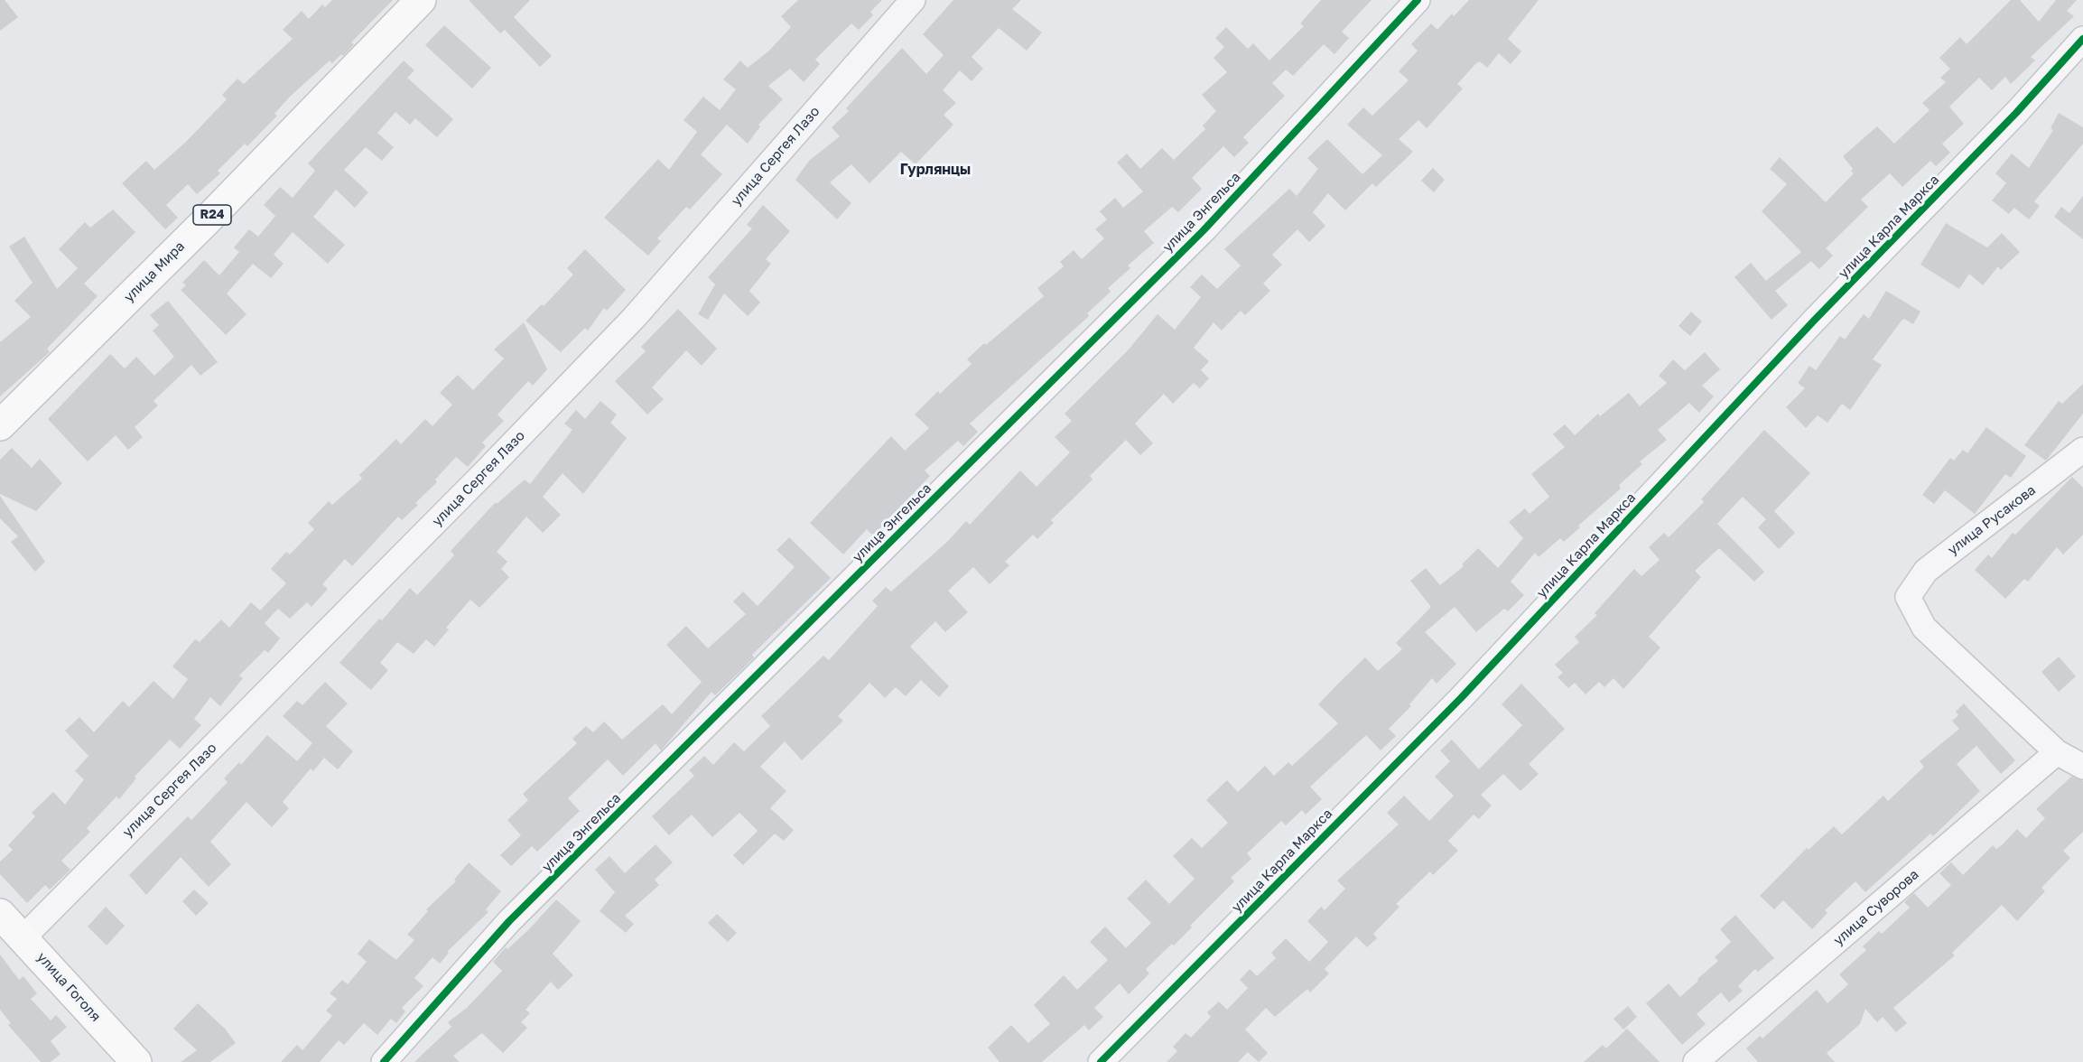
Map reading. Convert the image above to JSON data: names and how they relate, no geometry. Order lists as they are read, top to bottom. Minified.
{"streets":{"main road":["R24","улица Мира","улица Гоголя"],"street":["улица Сергея Лазо","улица Энгельса","улица Карла Маркса","улица Русакова","улица Суворова"]},"crossings":[["улица Сергея Лазо","улица Гоголя"],["улица Русакова","улица Суворова"]],"districts":["Гурлянцы"]}
